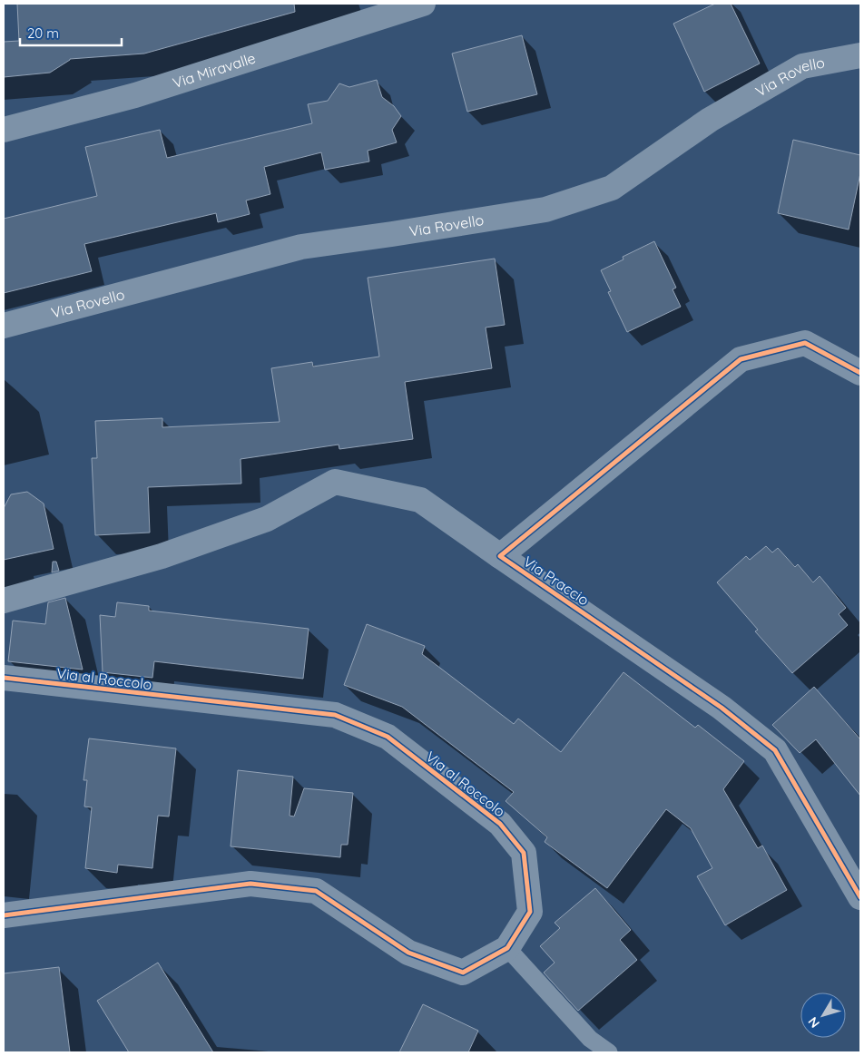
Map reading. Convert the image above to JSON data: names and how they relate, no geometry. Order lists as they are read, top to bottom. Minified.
{"streets":{"street":["Via Miravalle","Via Rovello","Via Praccio","Via al Roccolo"]},"scale_bar":"20 m","north":"bottom left"}
